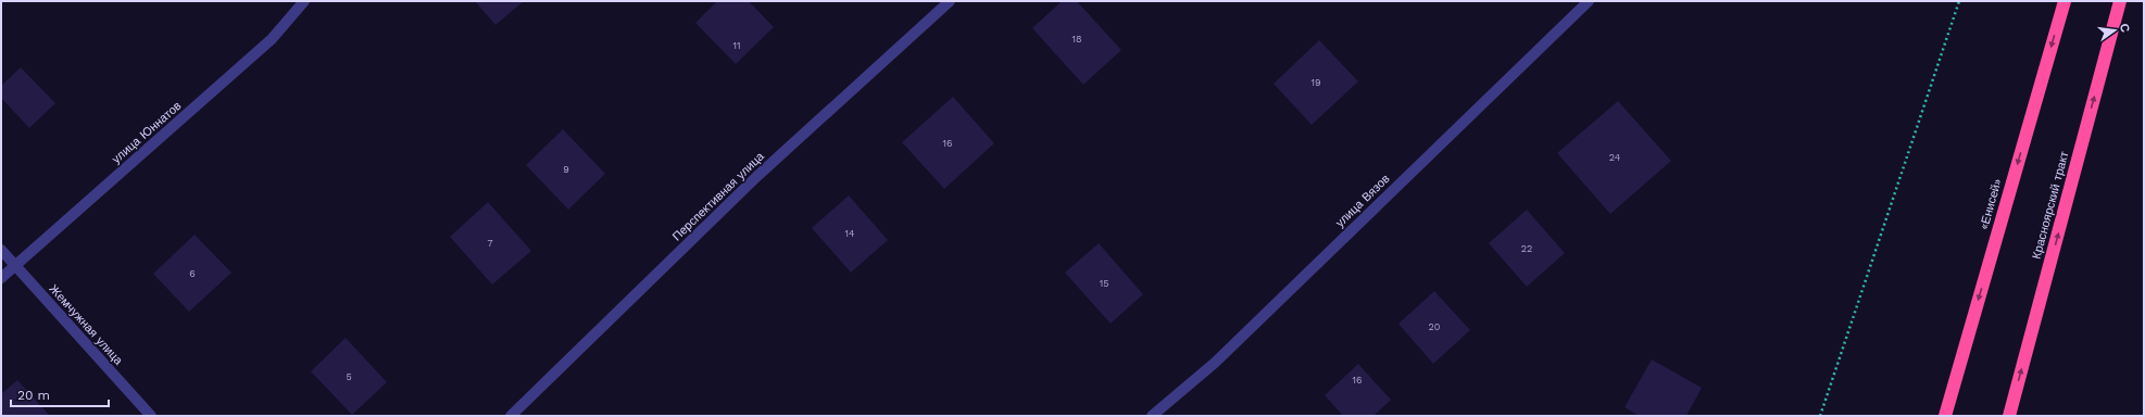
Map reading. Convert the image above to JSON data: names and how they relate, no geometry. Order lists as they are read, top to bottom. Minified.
{"streets":{"highway":["«Енисей»","Красноярский тракт"],"street":["улица Юннатов","Перспективная улица","улица Вязов","Жемчужная улица"]},"crossings":[["улица Юннатов","Жемчужная улица"]],"one_way":["«Енисей»","Красноярский тракт"],"house_numbers":["18","11","19","16","24","9","14","7","22","6","15","20","5","16"],"scale_bar":"20 m","north":"right"}
